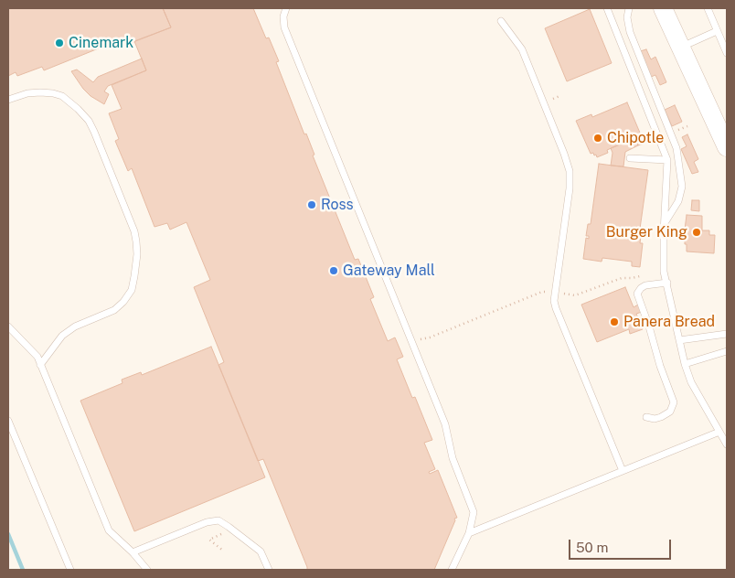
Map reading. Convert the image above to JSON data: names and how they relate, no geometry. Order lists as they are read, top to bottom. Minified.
{"places":["Cinemark","Chipotle","Ross","Burger King","Gateway Mall","Panera Bread"],"scale_bar":"50 m"}
